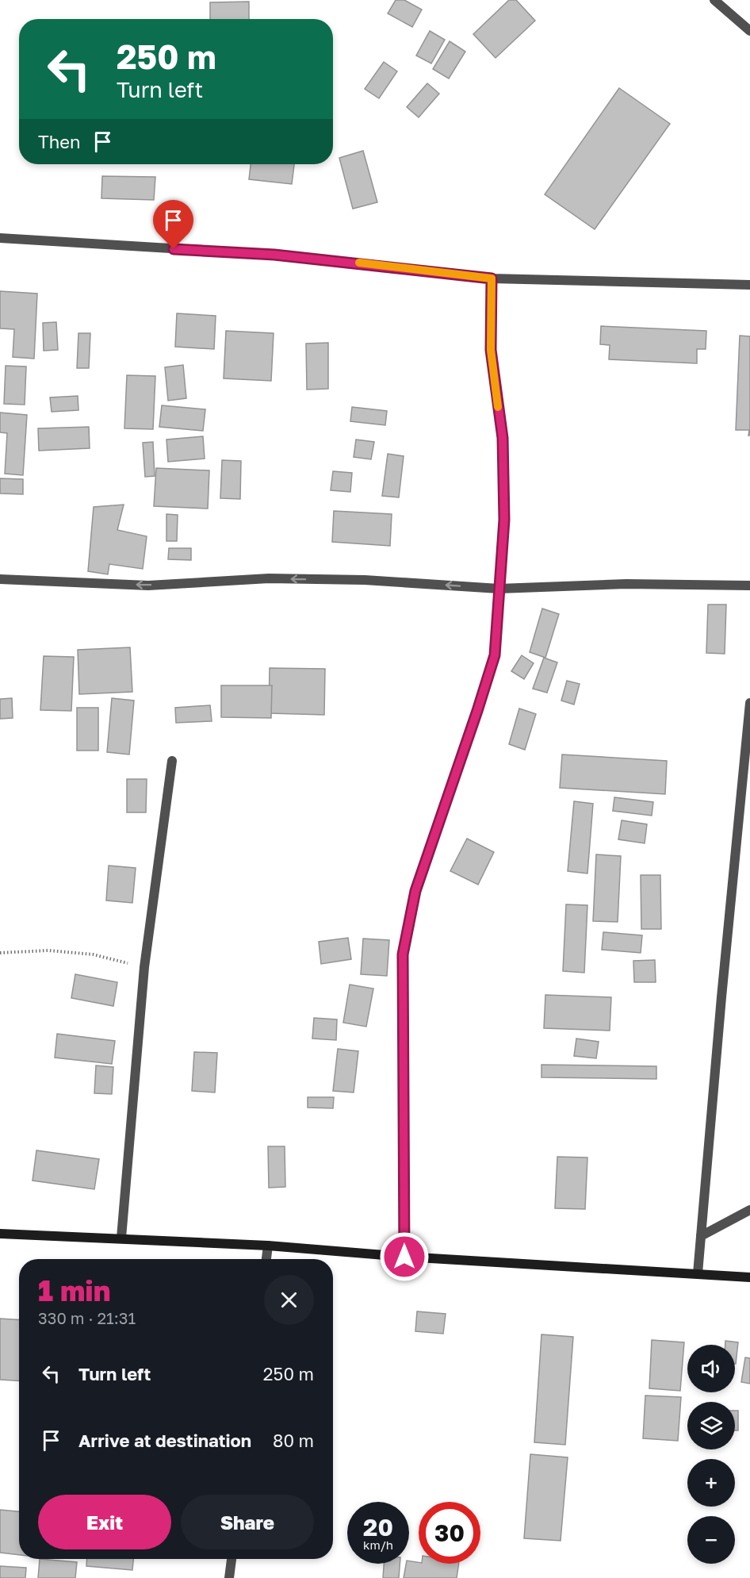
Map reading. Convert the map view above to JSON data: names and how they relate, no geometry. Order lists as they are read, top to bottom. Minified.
{"page":{"turn":["250 m","Turn left"],"then":"Then","heading":["1 min","330 m · 21:31"],"list":[{"name":"Turn left","value":"250 m"},{"name":"Arrive at destination","value":"80 m"}],"map_buttons":["+","−"],"buttons":["Exit","Share"],"speed":"20 km/h","limit":"30"}}
